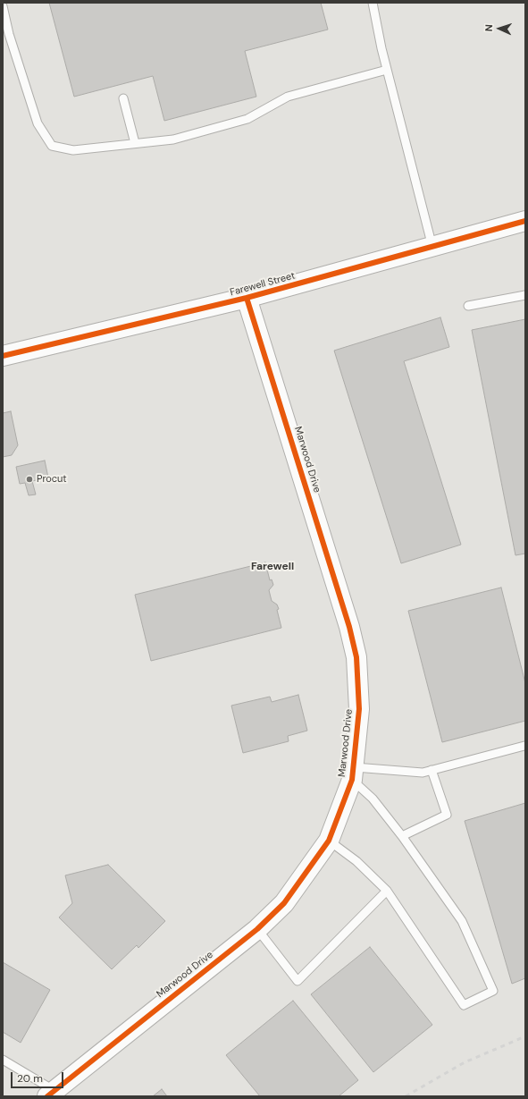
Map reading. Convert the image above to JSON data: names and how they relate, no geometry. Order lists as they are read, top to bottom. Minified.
{"streets":{"street":["Farewell Street","Marwood Drive"]},"crossings":[["Farewell Street","Marwood Drive"]],"districts":["Farewell"],"places":["Procut"],"scale_bar":"20 m","north":"left"}
